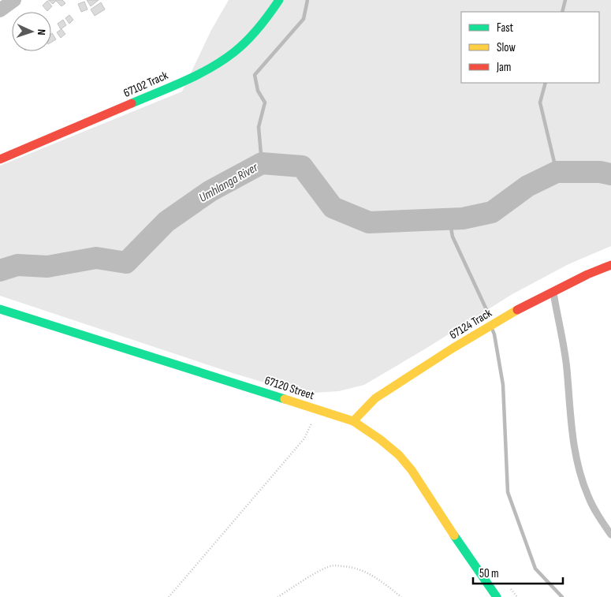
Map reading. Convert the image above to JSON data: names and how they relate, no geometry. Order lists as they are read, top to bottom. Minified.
{"streets":{"street":["67102 Track","67124 Track","67120 Street"]},"crossings":[["67124 Track","67120 Street"]],"water":["Umhlanga River"],"legend":["Fast","Slow","Jam"],"scale_bar":"50 m","north":"right"}
